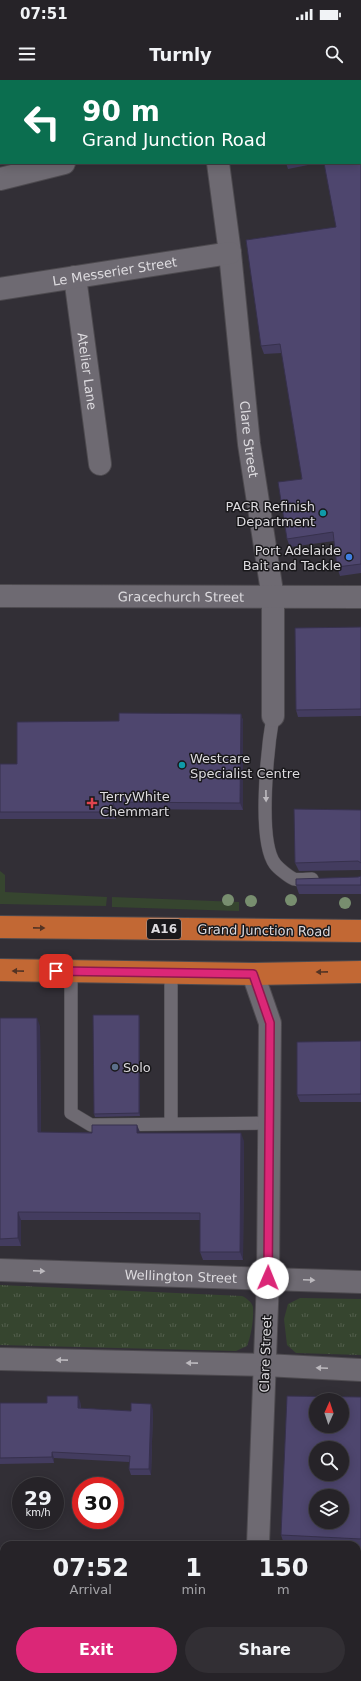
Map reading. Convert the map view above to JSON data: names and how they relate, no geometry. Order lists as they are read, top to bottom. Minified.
{"streets":{"highway":["A16","Grand Junction Road"],"street":["Le Messerier Street","Atelier Lane","Clare Street","Gracechurch Street","Wellington Street"]},"crossings":[["Le Messerier Street","Atelier Lane"],["Le Messerier Street","Clare Street"],["Clare Street","Gracechurch Street"],["Clare Street","Wellington Street"]],"places":{"other":["PACR Refinish Department","Port Adelaide Bait and Tackle","Westcare Specialist Centre","Solo"],"health":["TerryWhite Chemmart"]},"north":"top","page":{"status":"07:51","header":"Turnly","turn":["90 m","Grand Junction Road"],"speed":"29 km/h","limit":"30","eta":["07:52","Arrival","1","min","150","m"],"buttons":["Exit","Share"]}}
